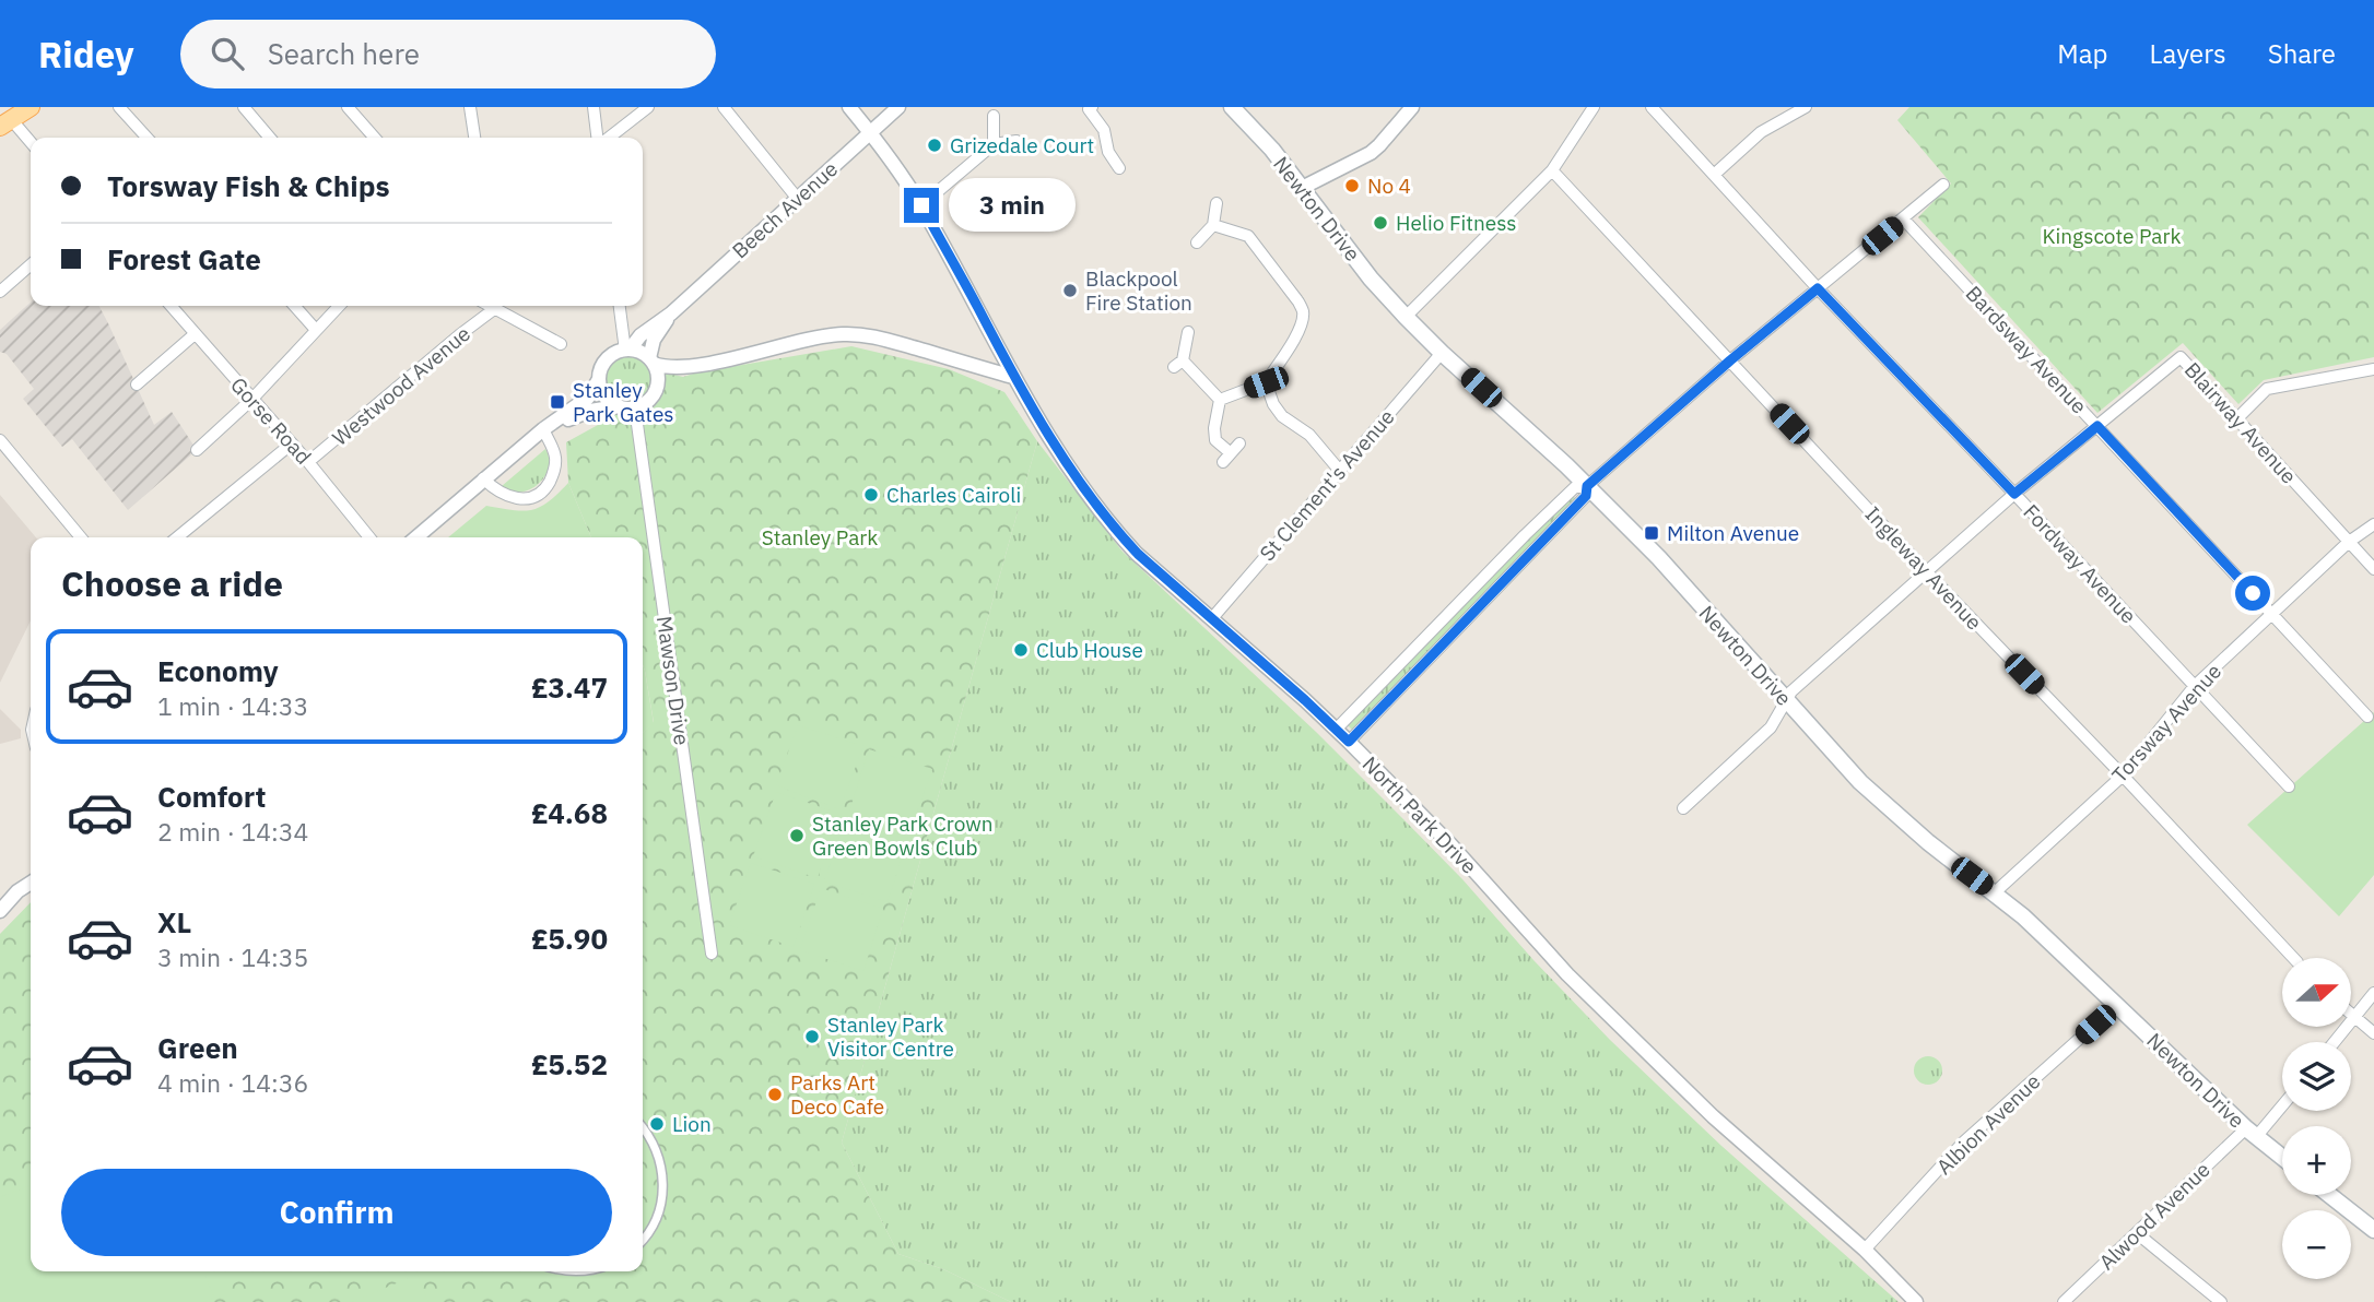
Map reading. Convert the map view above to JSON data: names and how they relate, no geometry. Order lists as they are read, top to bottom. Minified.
{"streets":{"main road":["Newton Drive"],"street":["Beech Avenue","Bardsway Avenue","Westwood Avenue","Gorse Road","Blairway Avenue","St Clement's Avenue","Fordway Avenue","Ingleway Avenue","Mawson Drive","Torsway Avenue","North Park Drive","Albion Avenue","Alwood Avenue"]},"crossings":[["Newton Drive","St Clement's Avenue"],["Newton Drive","Torsway Avenue"],["Newton Drive","Albion Avenue"],["Newton Drive","Alwood Avenue"],["Beech Avenue","Mawson Drive"],["Beech Avenue","North Park Drive"],["Bardsway Avenue","Blairway Avenue"],["Bardsway Avenue","Torsway Avenue"],["Westwood Avenue","Gorse Road"],["Blairway Avenue","Torsway Avenue"],["St Clement's Avenue","North Park Drive"],["Fordway Avenue","Torsway Avenue"],["Ingleway Avenue","Torsway Avenue"],["North Park Drive","Albion Avenue"]],"parks":["Kingscote Park","Stanley Park"],"places":{"other":["Grizedale Court","No 4","Helio Fitness","Blackpool Fire Station","Charles Cairoli","Club House","Stanley Park Crown Green Bowls Club","Stanley Park Visitor Centre","Parks Art Deco Cafe","Lion"],"transit":["Stanley Park Gates","Milton Avenue"]},"north":"right","page":{"header":"Ridey","search":"Search here","nav":["Map","Layers","Share"],"banner":["Torsway Fish & Chips","Forest Gate"],"bubble":"3 min","heading":"Choose a ride","list":[{"name":"Economy","note":"1 min · 14:33","value":"£3.47"},{"name":"Comfort","note":"2 min · 14:34","value":"£4.68"},{"name":"XL","note":"3 min · 14:35","value":"£5.90"},{"name":"Green","note":"4 min · 14:36","value":"£5.52"}],"map_buttons":["+","−"],"buttons":"Confirm"}}
